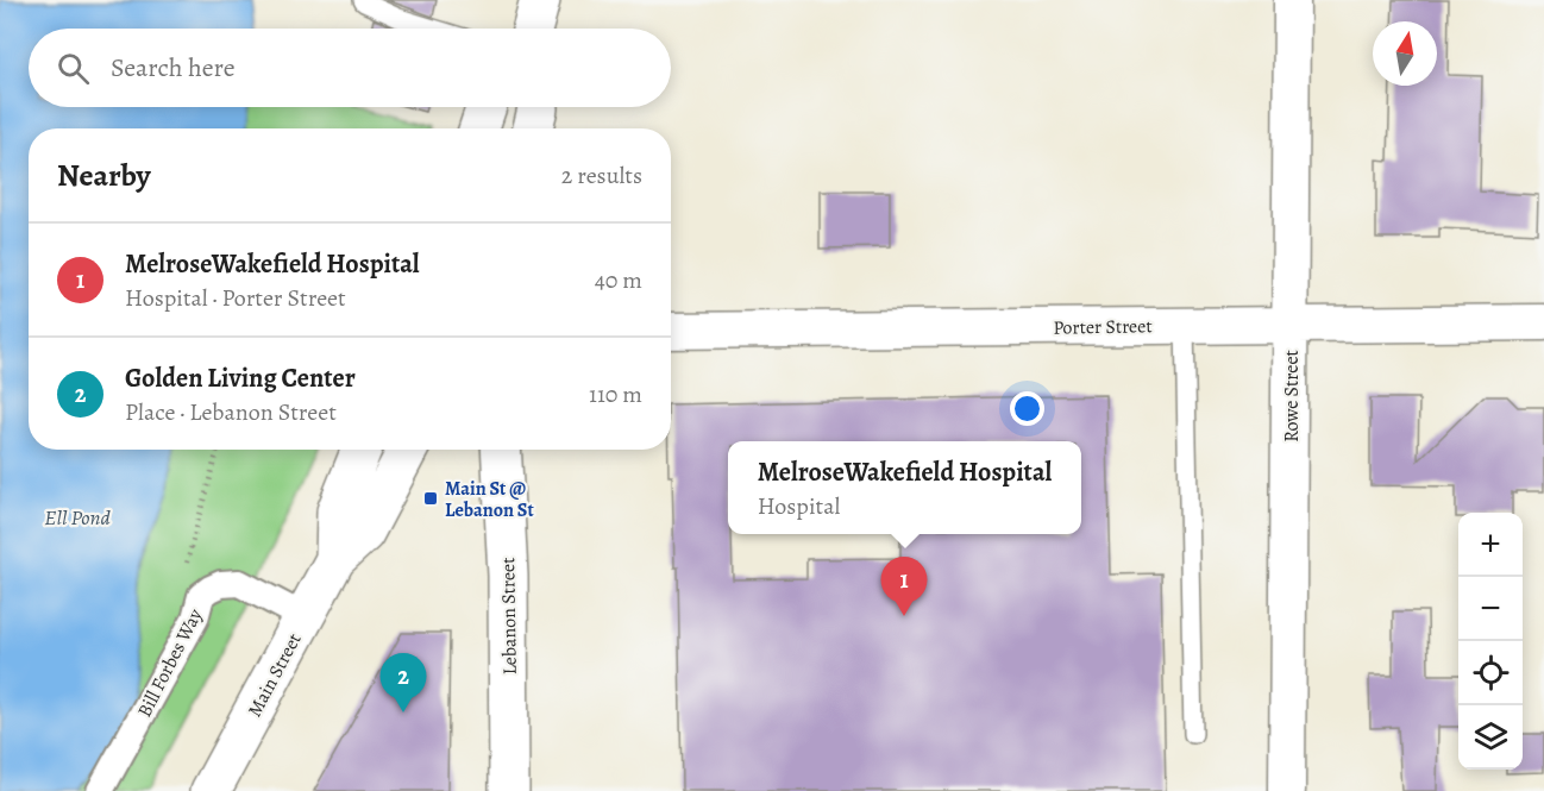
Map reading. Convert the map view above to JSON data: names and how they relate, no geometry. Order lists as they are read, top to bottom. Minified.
{"streets":{"main road":["Lebanon Street","Main Street"],"street":["Porter Street","Rowe Street","Bill Forbes Way"]},"crossings":[["Porter Street","Rowe Street"],["Bill Forbes Way","Main Street"]],"water":["Ell Pond"],"places":{"transit":["Main St @ Lebanon St"]},"north":"top","page":{"search":"Search here","heading":["Nearby","2 results"],"list":[{"mark":"1","name":"MelroseWakefield Hospital","note":"Hospital · Porter Street","value":"40 m"},{"mark":"2","name":"Golden Living Center","note":"Place · Lebanon Street","value":"110 m"}],"popup":["MelroseWakefield Hospital","Hospital"],"map_buttons":["+","−"],"pins":["1","2"]}}
